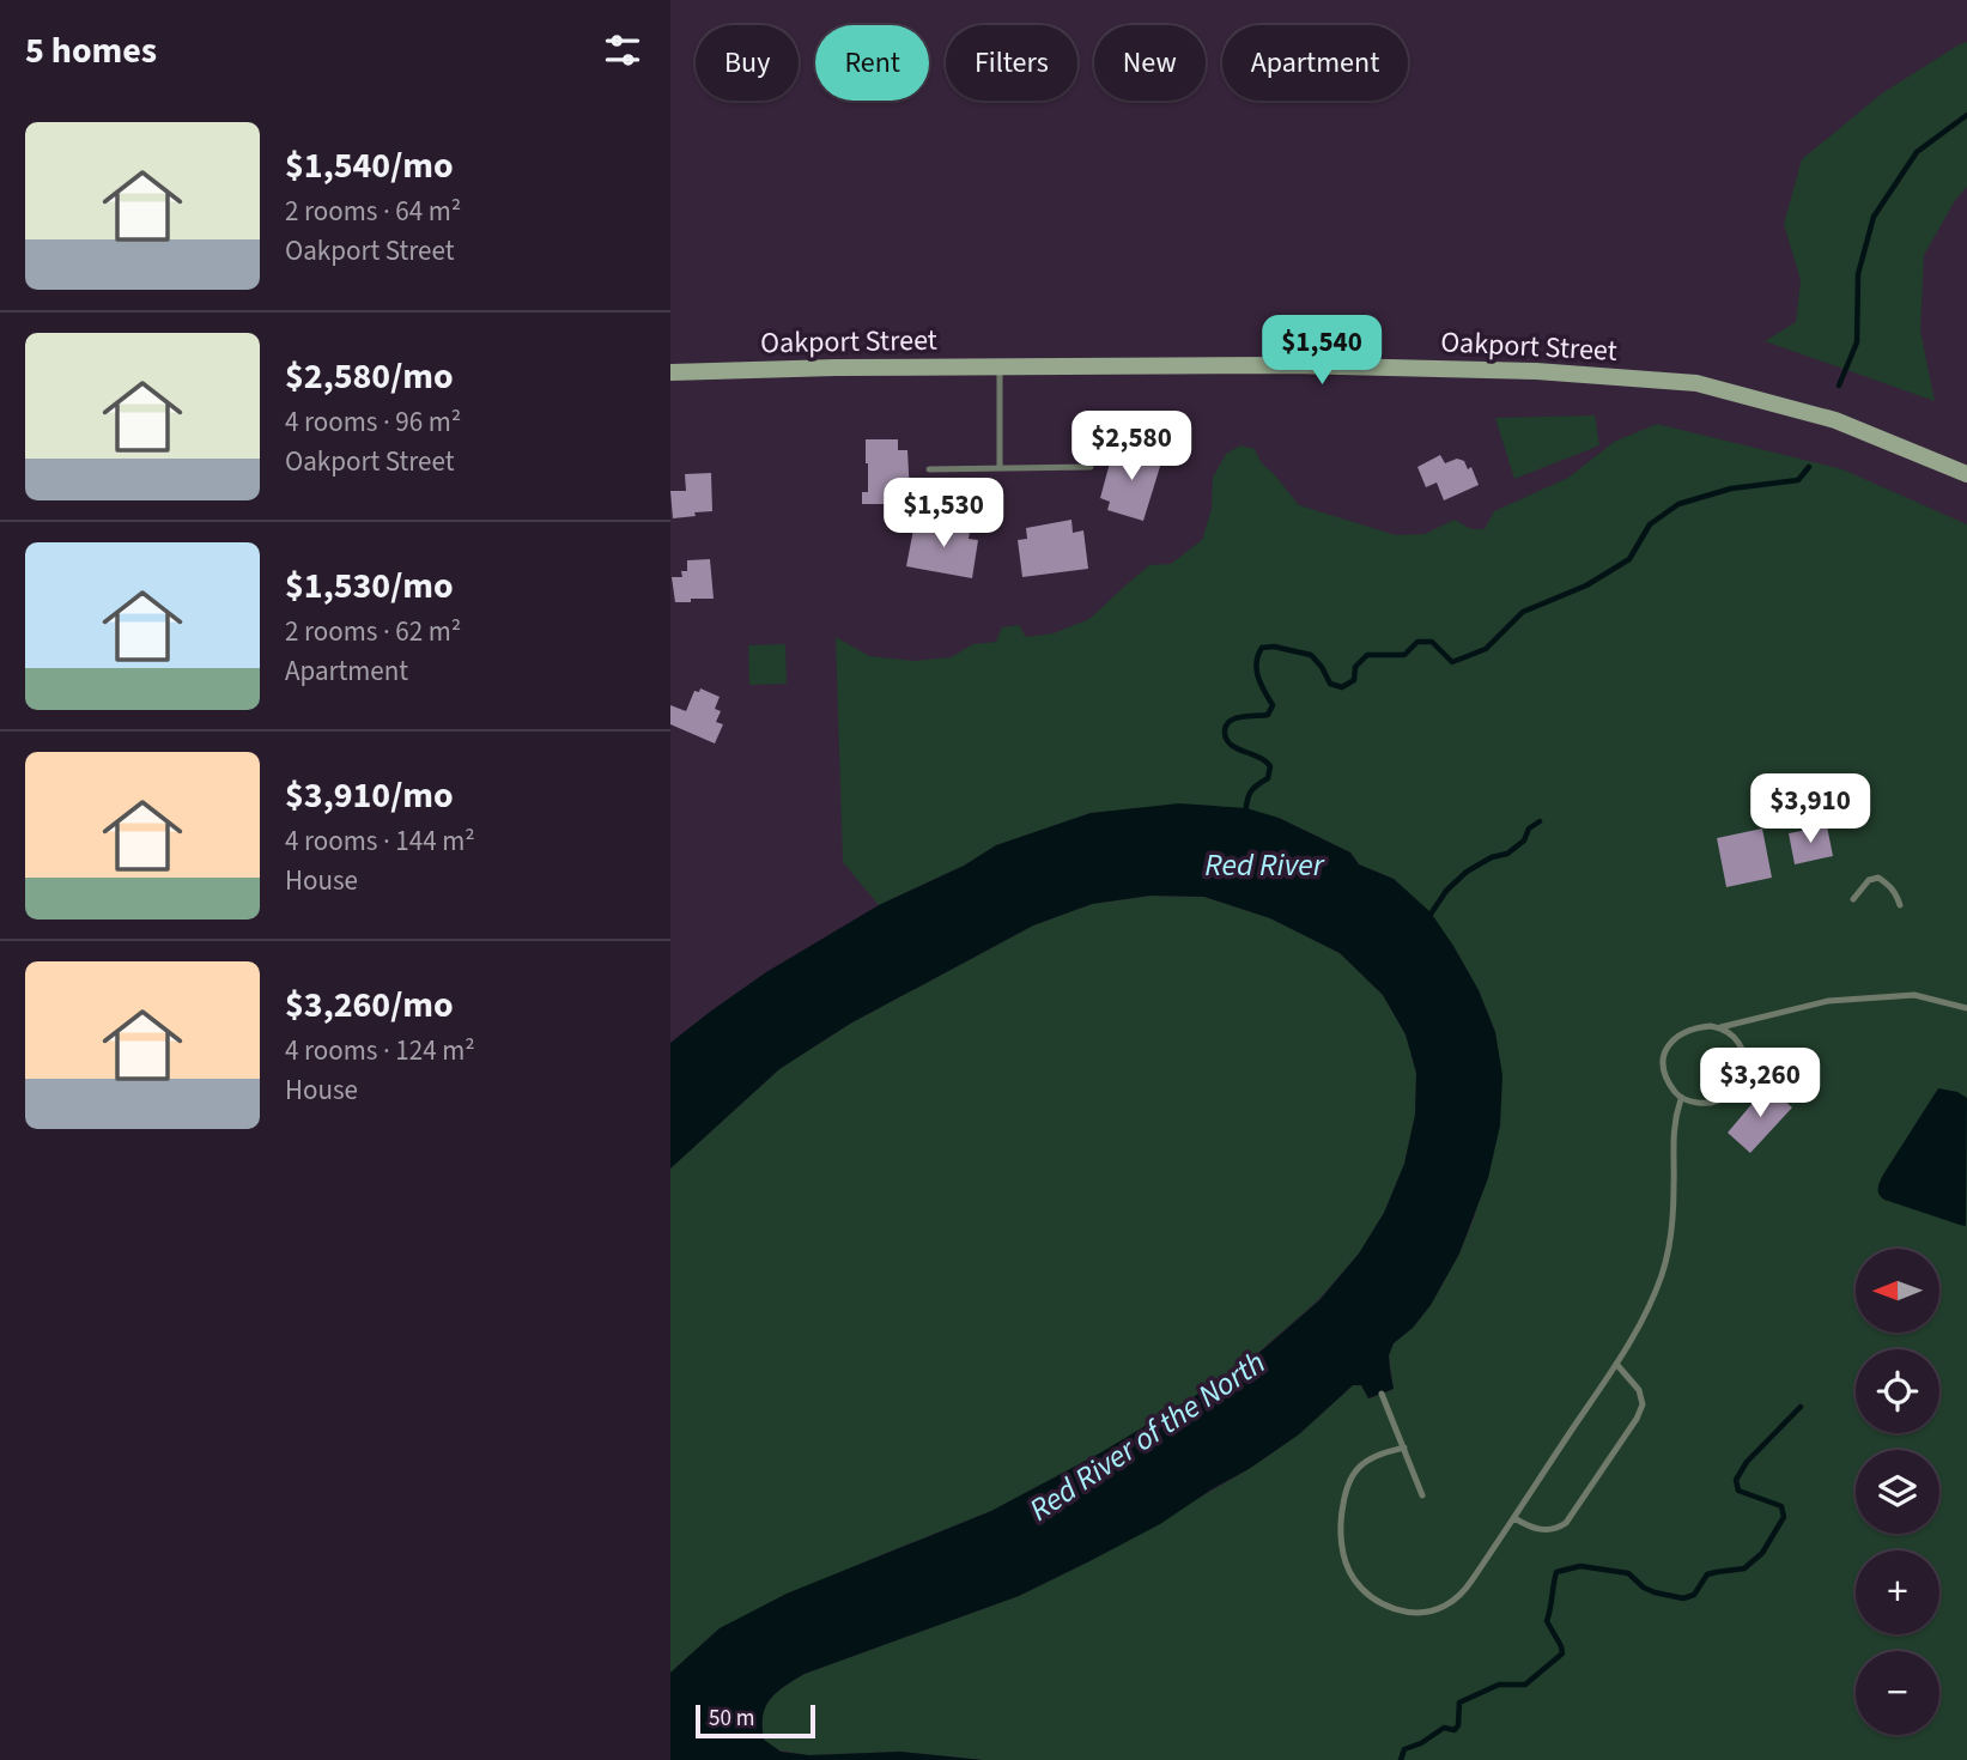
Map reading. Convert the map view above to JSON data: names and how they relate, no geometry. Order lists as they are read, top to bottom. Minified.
{"streets":{"street":["Oakport Street"]},"water":["Red River","Red River of the North"],"scale_bar":"50 m","north":"left","page":{"heading":"5 homes","chip":["Buy","Rent","Filters","New","Apartment"],"list":[{"name":"$1,540/mo","note":"2 rooms · 64 m² · Oakport Street"},{"name":"$2,580/mo","note":"4 rooms · 96 m² · Oakport Street"},{"name":"$1,530/mo","note":"2 rooms · 62 m² · Apartment"},{"name":"$3,910/mo","note":"4 rooms · 144 m² · House"},{"name":"$3,260/mo","note":"4 rooms · 124 m² · House"}],"price":["$1,540","$2,580","$1,530","$3,910","$3,260"],"map_buttons":["+","−"],"scale":"50 m"}}
